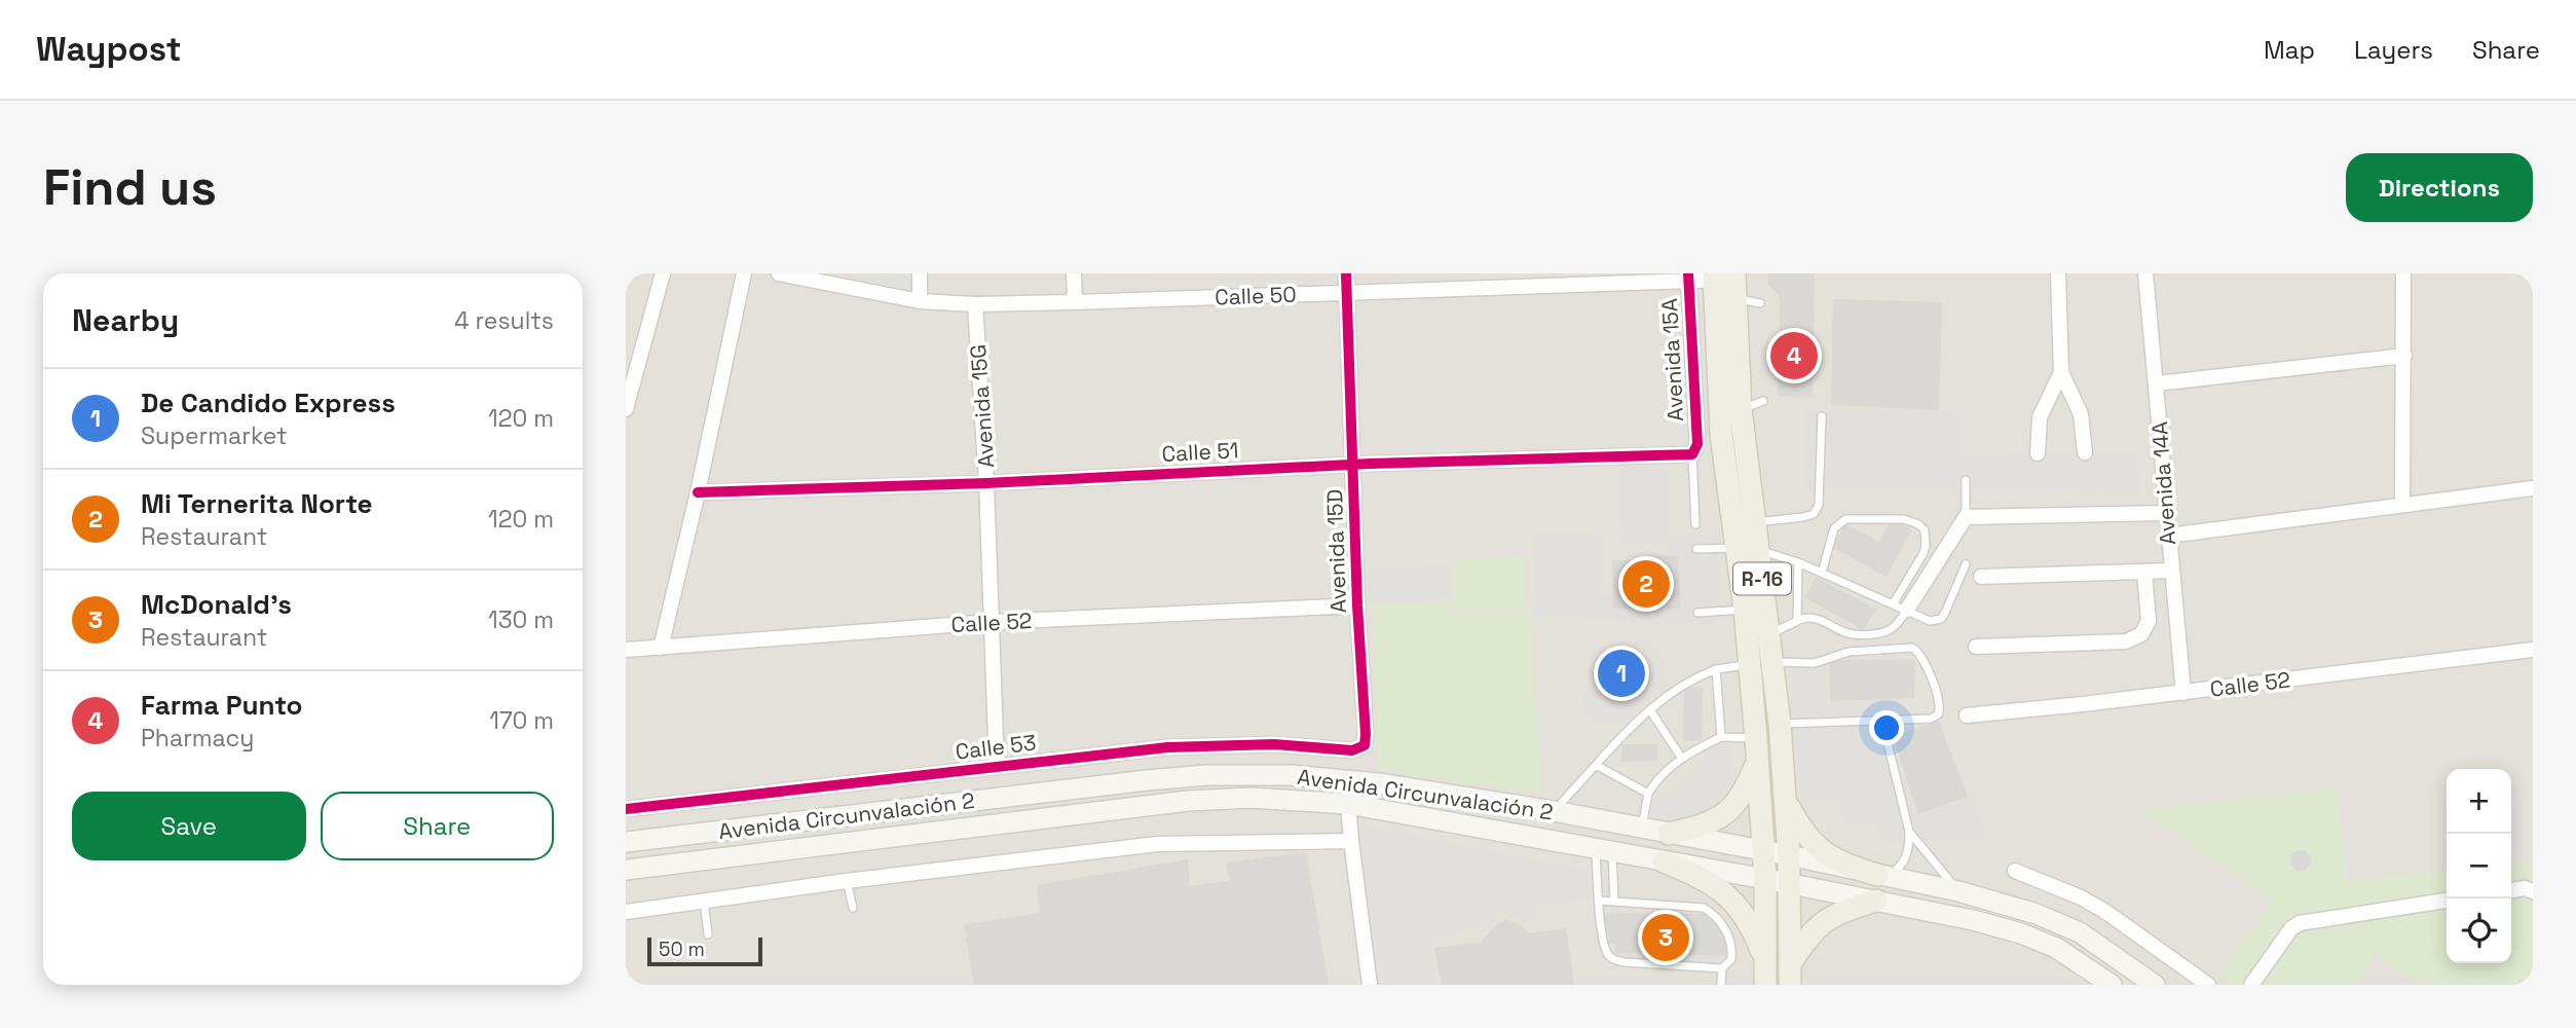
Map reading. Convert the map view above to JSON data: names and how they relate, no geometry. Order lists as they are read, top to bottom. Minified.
{"streets":{"main road":["R-16","Avenida Circunvalación 2"],"street":["Calle 50","Avenida 15A","Avenida 15G","Calle 51","Avenida 14A","Avenida 15D","Calle 52","Calle 53"]},"crossings":[["Calle 50","Avenida 15A"],["Calle 50","Avenida 15G"],["Calle 50","Avenida 15D"],["Calle 50","R-16"],["Avenida 15A","Calle 51"],["Avenida 15G","Calle 51"],["Avenida 15G","Calle 52"],["Avenida 15G","Calle 53"],["Calle 51","Avenida 15D"],["Avenida 14A","Calle 52"],["Avenida 15D","Calle 52"],["Avenida 15D","Calle 53"],["R-16","Avenida Circunvalación 2"]],"scale_bar":"50 m","page":{"header":"Waypost","nav":["Map","Layers","Share"],"buttons":["Directions",["Save","Share"]],"title":"Find us","heading":["Nearby","4 results"],"pins":["4","2","1","3"],"list":[{"mark":"1","name":"De Candido Express","note":"Supermarket","value":"120 m"},{"mark":"2","name":"Mi Ternerita Norte","note":"Restaurant","value":"120 m"},{"mark":"3","name":"McDonald's","note":"Restaurant","value":"130 m"},{"mark":"4","name":"Farma Punto","note":"Pharmacy","value":"170 m"}],"map_buttons":["+","−"],"scale":"50 m"}}
